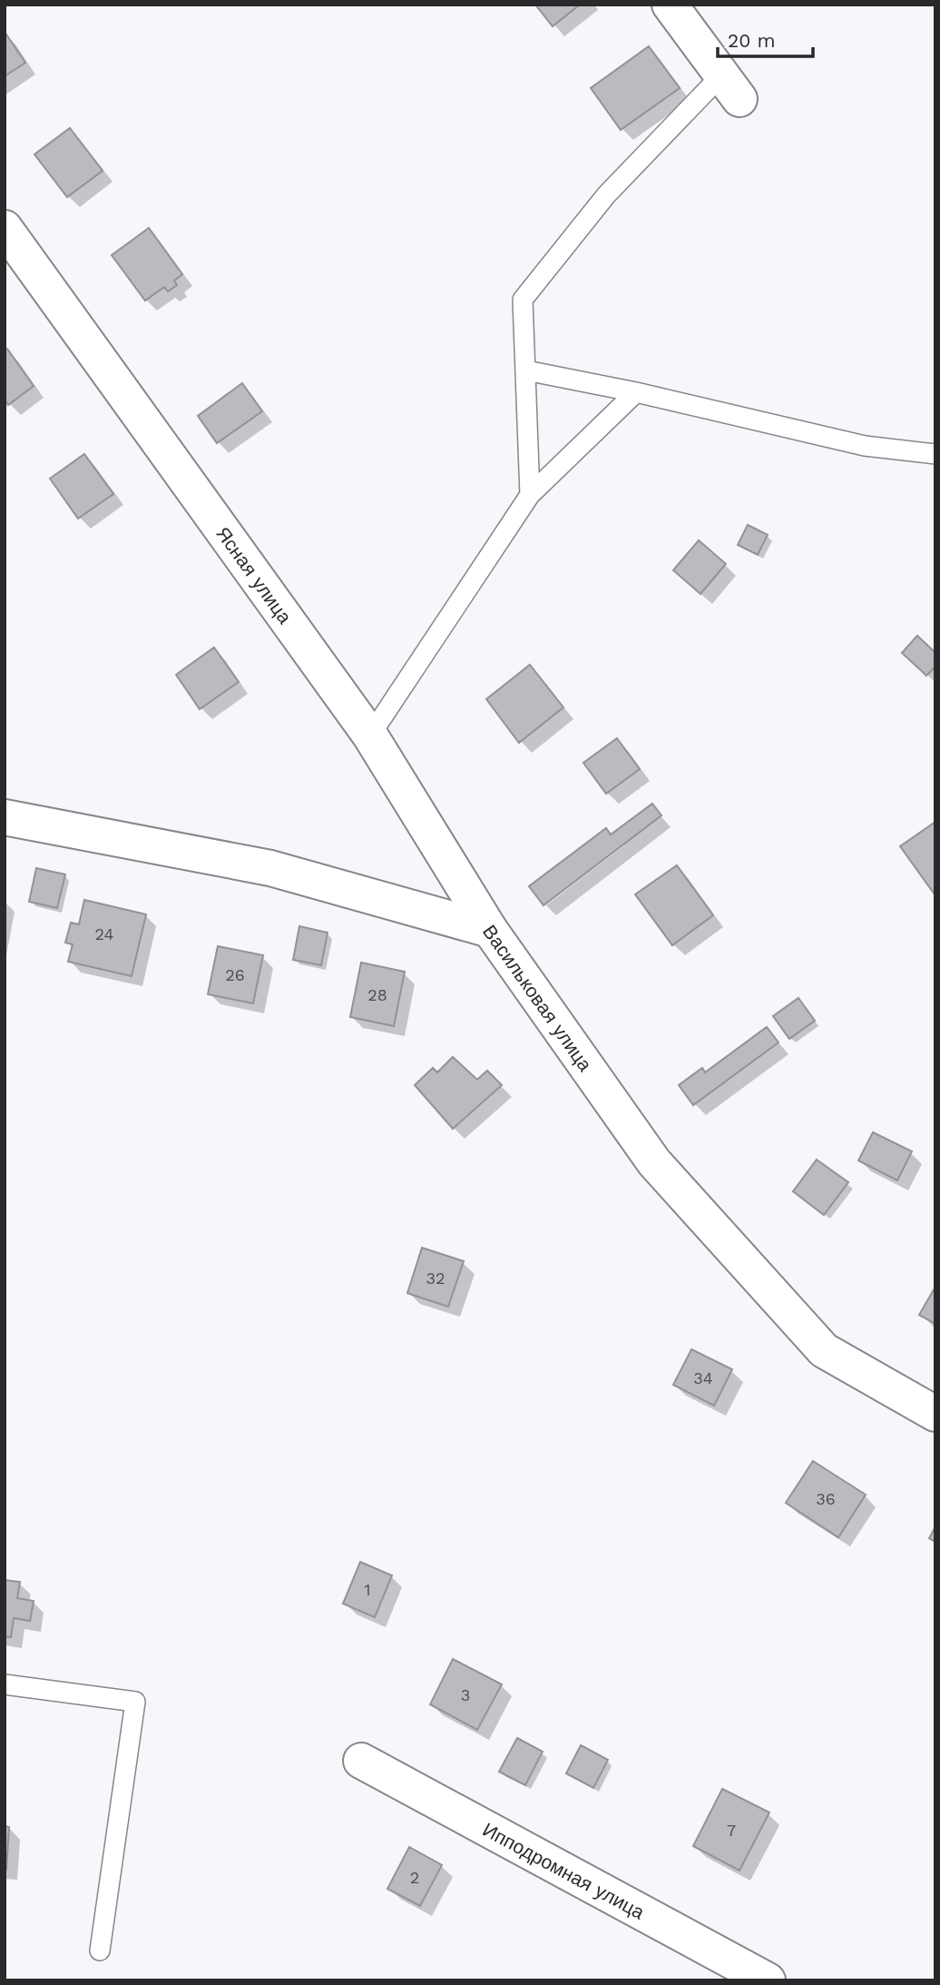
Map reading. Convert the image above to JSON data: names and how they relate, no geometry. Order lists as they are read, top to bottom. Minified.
{"streets":{"street":["Ясная улица","Васильковая улица","Ипподромная улица"]},"crossings":[["Ясная улица","Васильковая улица"]],"house_numbers":["24","26","28","32","34","36","1","3","7","2"],"scale_bar":"20 m"}
